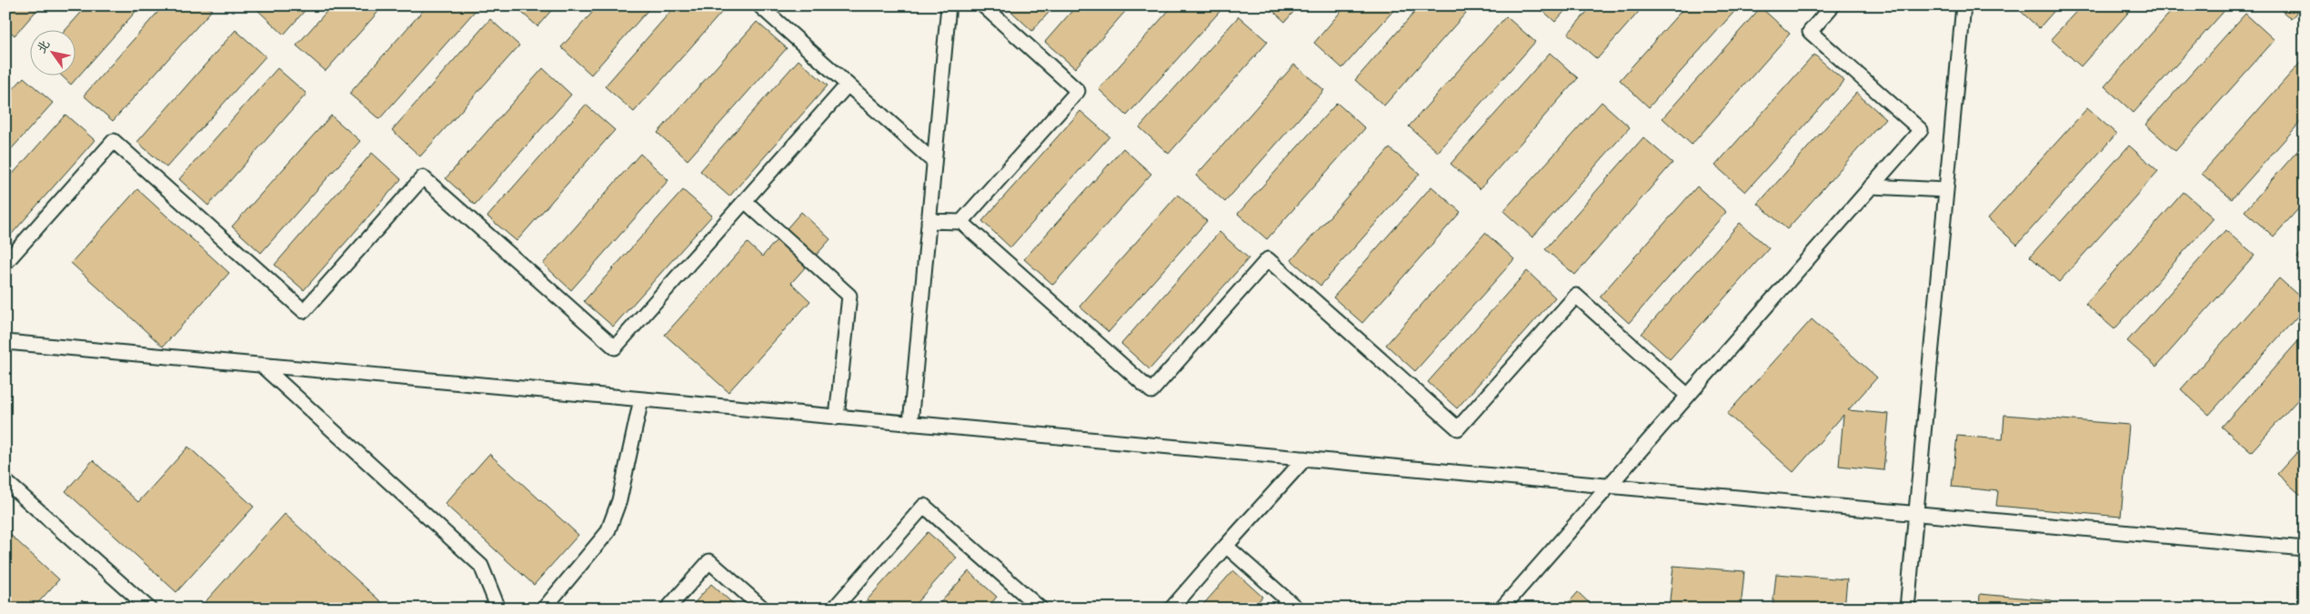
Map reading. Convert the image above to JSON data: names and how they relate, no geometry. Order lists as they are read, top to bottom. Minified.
{"north":"top left"}
